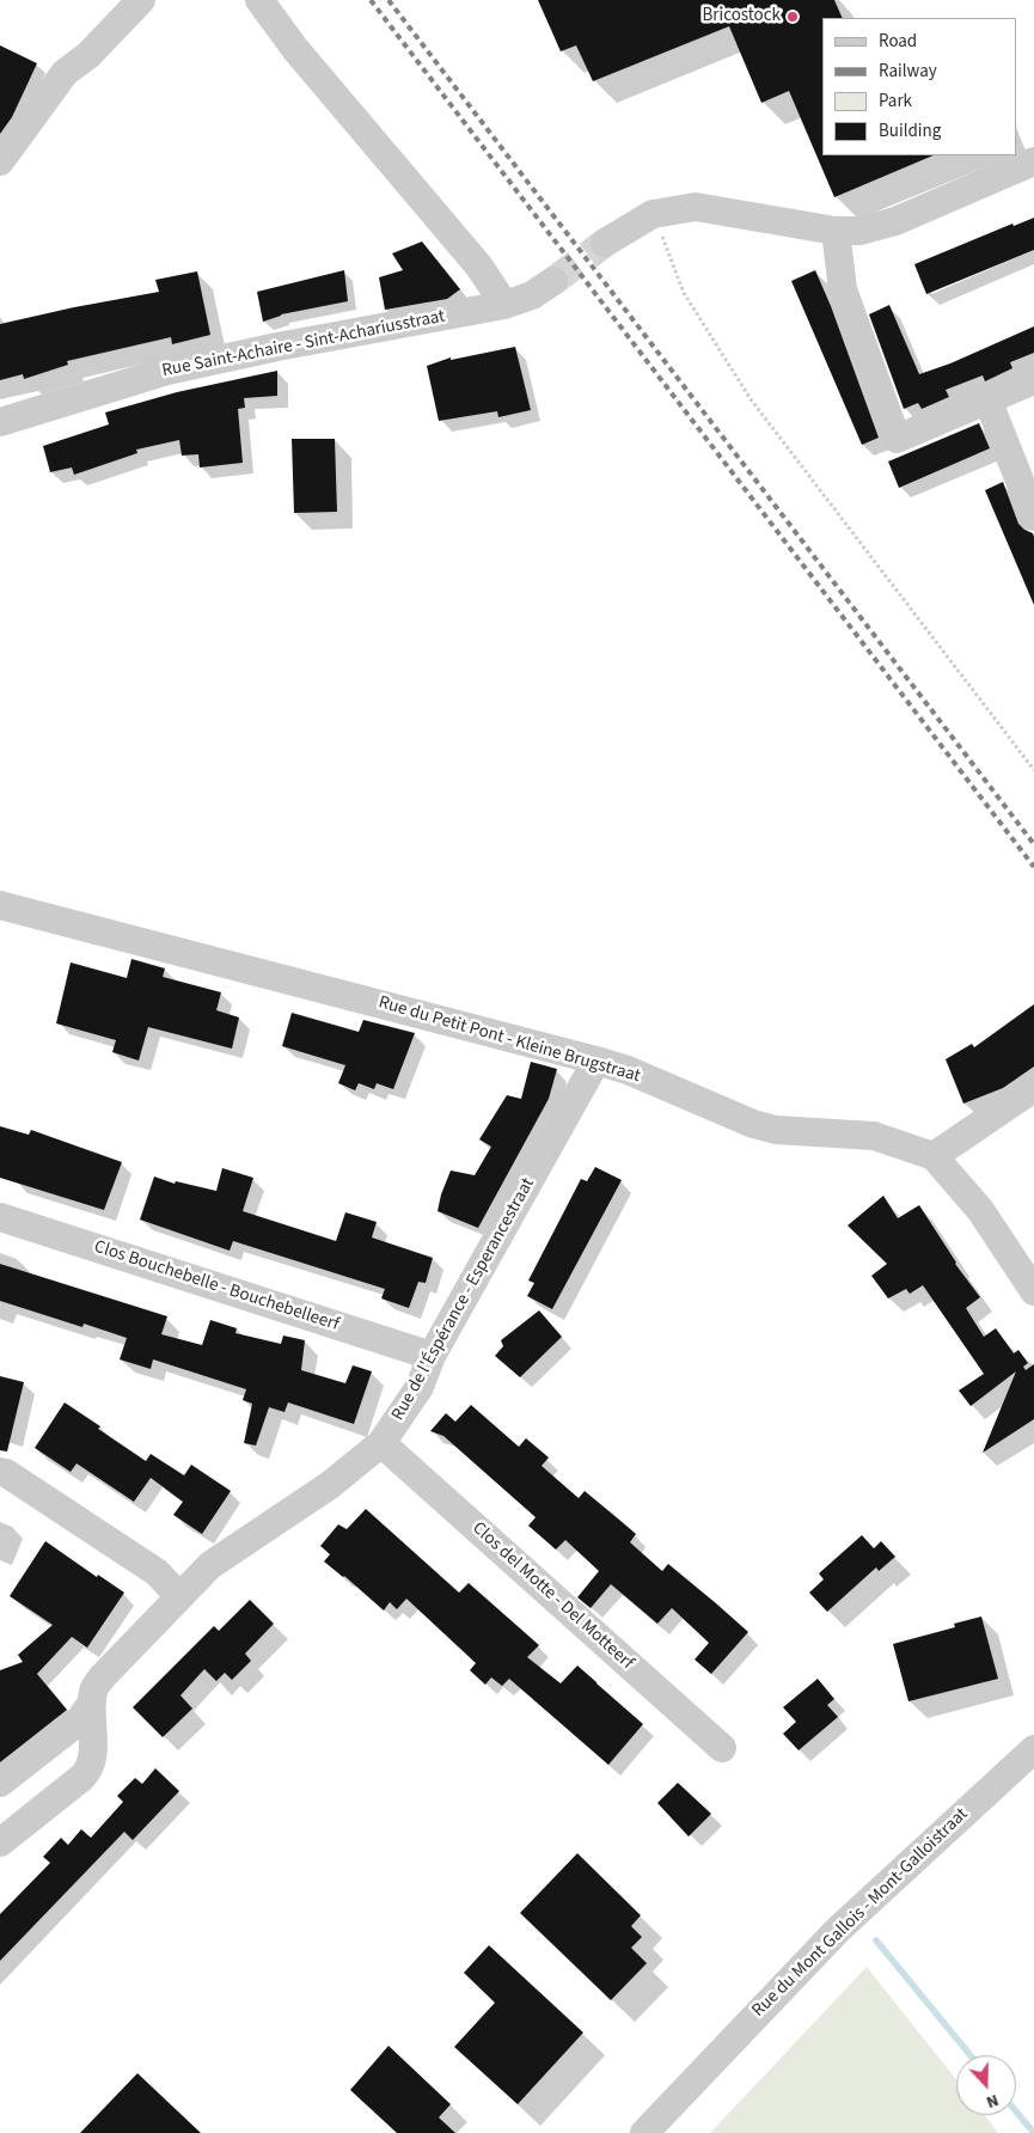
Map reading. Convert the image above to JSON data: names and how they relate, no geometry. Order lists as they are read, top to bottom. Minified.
{"streets":{"street":["Rue Saint-Achaire - Sint-Achariusstraat","Rue du Petit Pont - Kleine Brugstraat","Clos Bouchebelle - Bouchebelleerf","Rue de l'Éspérance - Esperancestraat","Clos del Motte - Del Motteerf","Rue du Mont Gallois - Mont-Galloistraat"]},"crossings":[["Rue du Petit Pont - Kleine Brugstraat","Rue de l'Éspérance - Esperancestraat"],["Clos Bouchebelle - Bouchebelleerf","Rue de l'Éspérance - Esperancestraat"],["Rue de l'Éspérance - Esperancestraat","Clos del Motte - Del Motteerf"]],"places":["Bricostock"],"legend":["Road","Railway","Park","Building"],"north":"bottom"}
